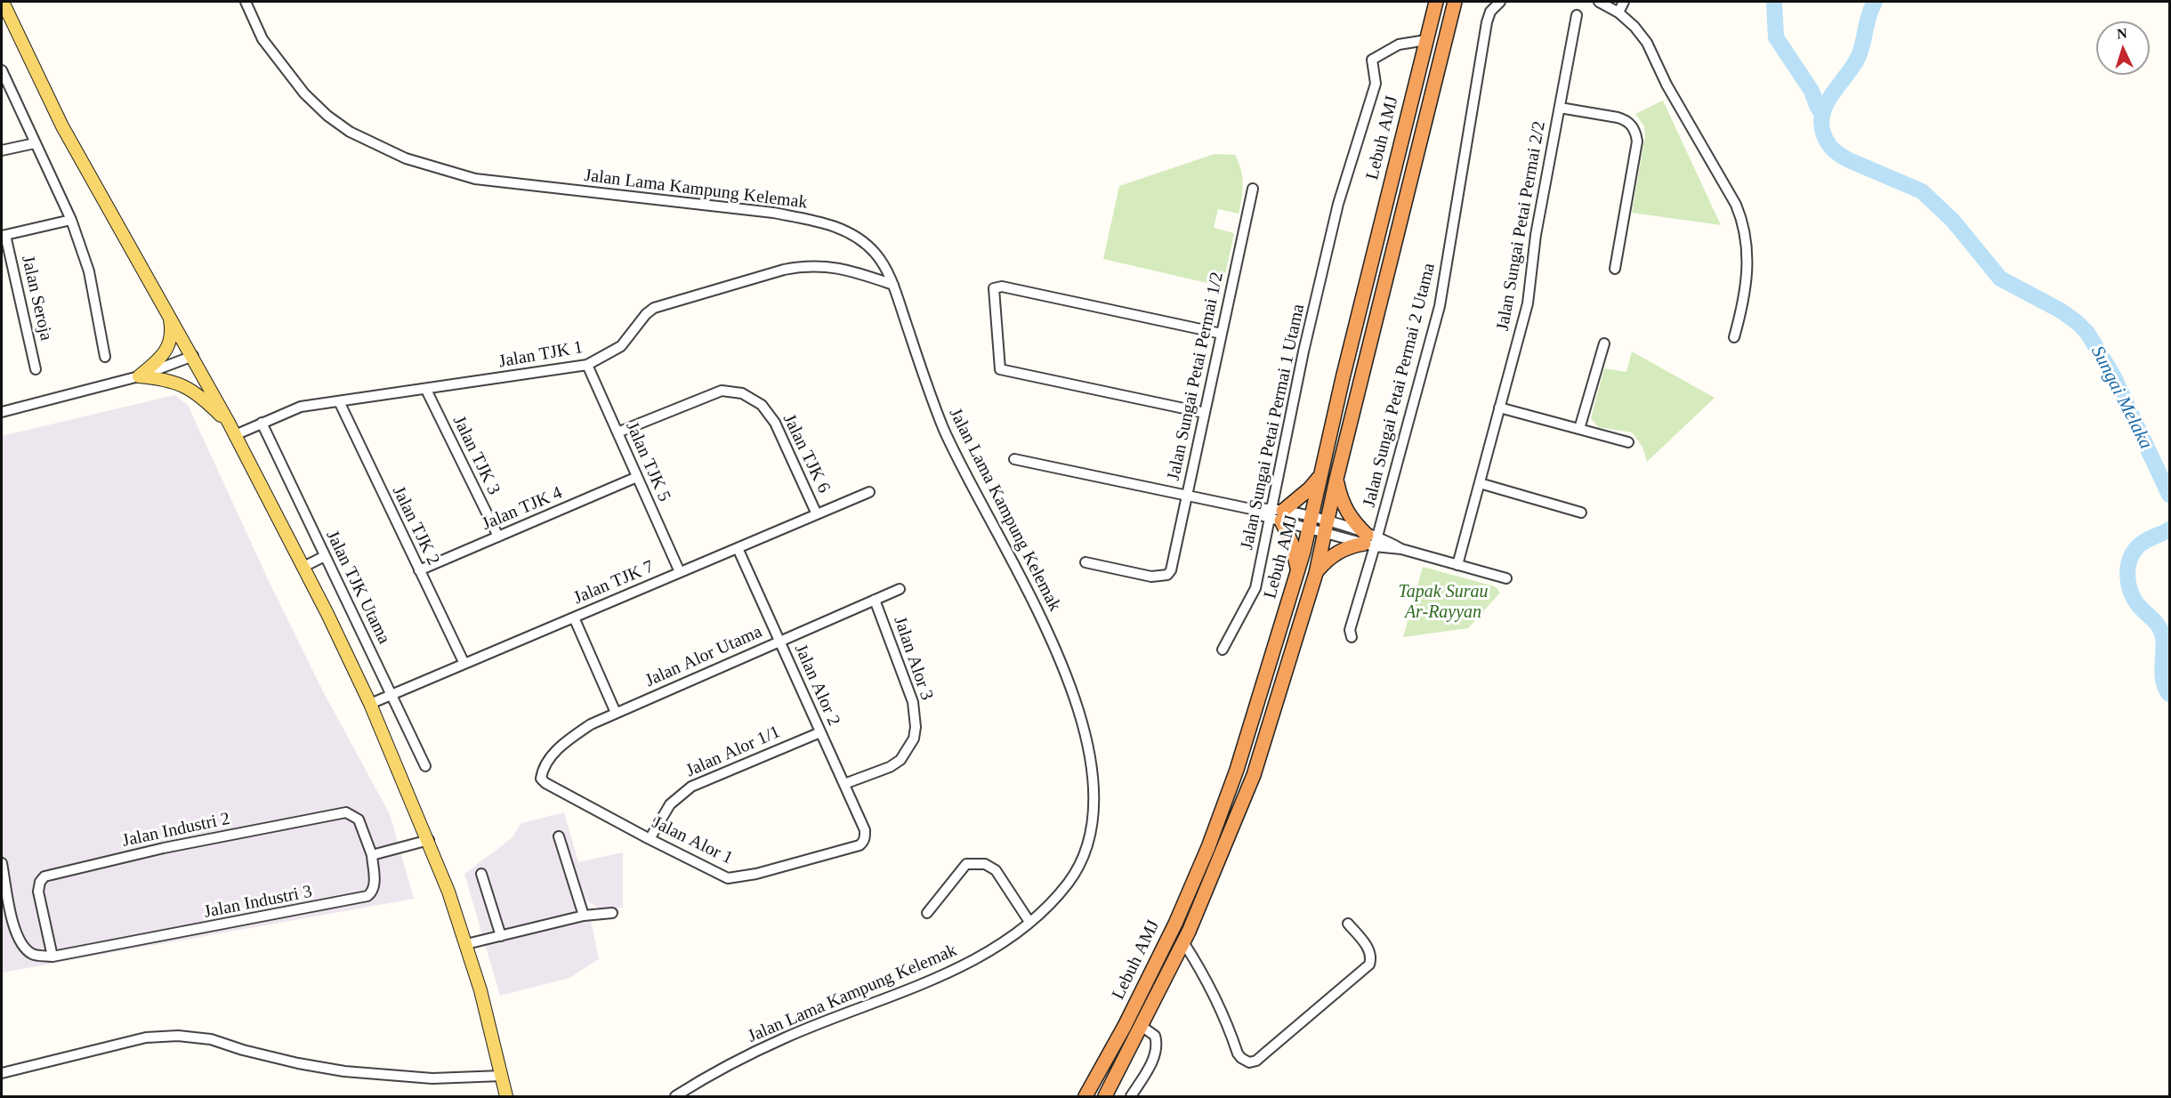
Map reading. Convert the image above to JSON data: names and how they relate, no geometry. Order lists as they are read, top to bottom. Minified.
{"streets":{"highway":["Lebuh AMJ"],"street":["Jalan Lama Kampung Kelemak","Jalan Sungai Petai Permai 2/2","Jalan Seroja","Jalan TJK 1","Jalan Sungai Petai Permai 1/2","Jalan Sungai Petai Permai 2 Utama","Jalan Sungai Petai Permai 1 Utama","Jalan TJK 6","Jalan TJK 3","Jalan TJK 5","Jalan TJK 4","Jalan TJK 2","Jalan TJK 7","Jalan TJK Utama","Jalan Alor Utama","Jalan Alor 3","Jalan Alor 2","Jalan Alor 1/1","Jalan Industri 2","Jalan Alor 1","Jalan Industri 3"]},"crossings":[["Lebuh AMJ","Jalan Sungai Petai Permai 1 Utama"],["Jalan Lama Kampung Kelemak","Jalan TJK 1"],["Jalan TJK 1","Jalan TJK 3"],["Jalan TJK 1","Jalan TJK 5"],["Jalan TJK 1","Jalan TJK 2"],["Jalan TJK 1","Jalan TJK Utama"],["Jalan TJK 6","Jalan TJK 5"],["Jalan TJK 6","Jalan TJK 7"],["Jalan TJK 3","Jalan TJK 4"],["Jalan TJK 5","Jalan TJK 4"],["Jalan TJK 5","Jalan TJK 7"],["Jalan TJK 4","Jalan TJK 2"],["Jalan TJK 2","Jalan TJK 7"],["Jalan TJK 7","Jalan TJK Utama"],["Jalan TJK 7","Jalan Alor 2"],["Jalan Alor Utama","Jalan Alor 3"],["Jalan Alor Utama","Jalan Alor 2"],["Jalan Alor Utama","Jalan Alor 1"],["Jalan Alor 3","Jalan Alor 2"],["Jalan Alor 2","Jalan Alor 1/1"],["Jalan Alor 2","Jalan Alor 1"],["Jalan Alor 1/1","Jalan Alor 1"],["Jalan Industri 2","Jalan Industri 3"]],"water":["Sungai Melaka"],"parks":["Tapak Surau Ar-Rayyan"],"north":"top"}
